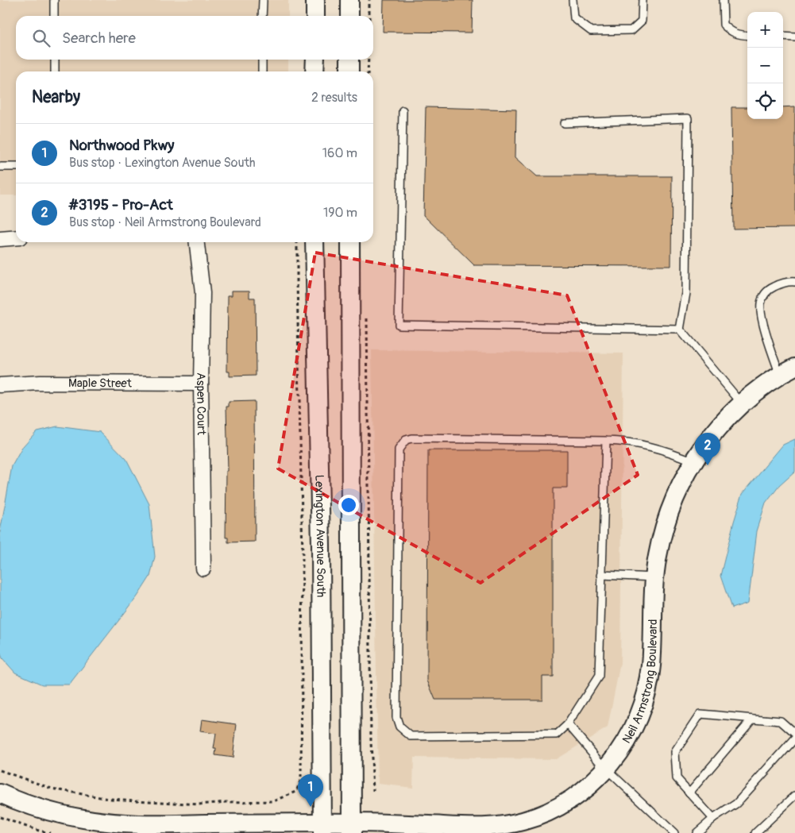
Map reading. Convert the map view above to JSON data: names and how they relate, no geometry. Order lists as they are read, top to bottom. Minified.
{"streets":{"street":["Maple Street","Aspen Court","Lexington Avenue South","Neil Armstrong Boulevard"]},"crossings":[["Maple Street","Aspen Court"],["Lexington Avenue South","Neil Armstrong Boulevard"]],"page":{"map_buttons":["+","−"],"search":"Search here","heading":["Nearby","2 results"],"list":[{"mark":"1","name":"Northwood Pkwy","note":"Bus stop · Lexington Avenue South","value":"160 m"},{"mark":"2","name":"#3195 - Pro-Act","note":"Bus stop · Neil Armstrong Boulevard","value":"190 m"}],"pins":["2","1"]}}
